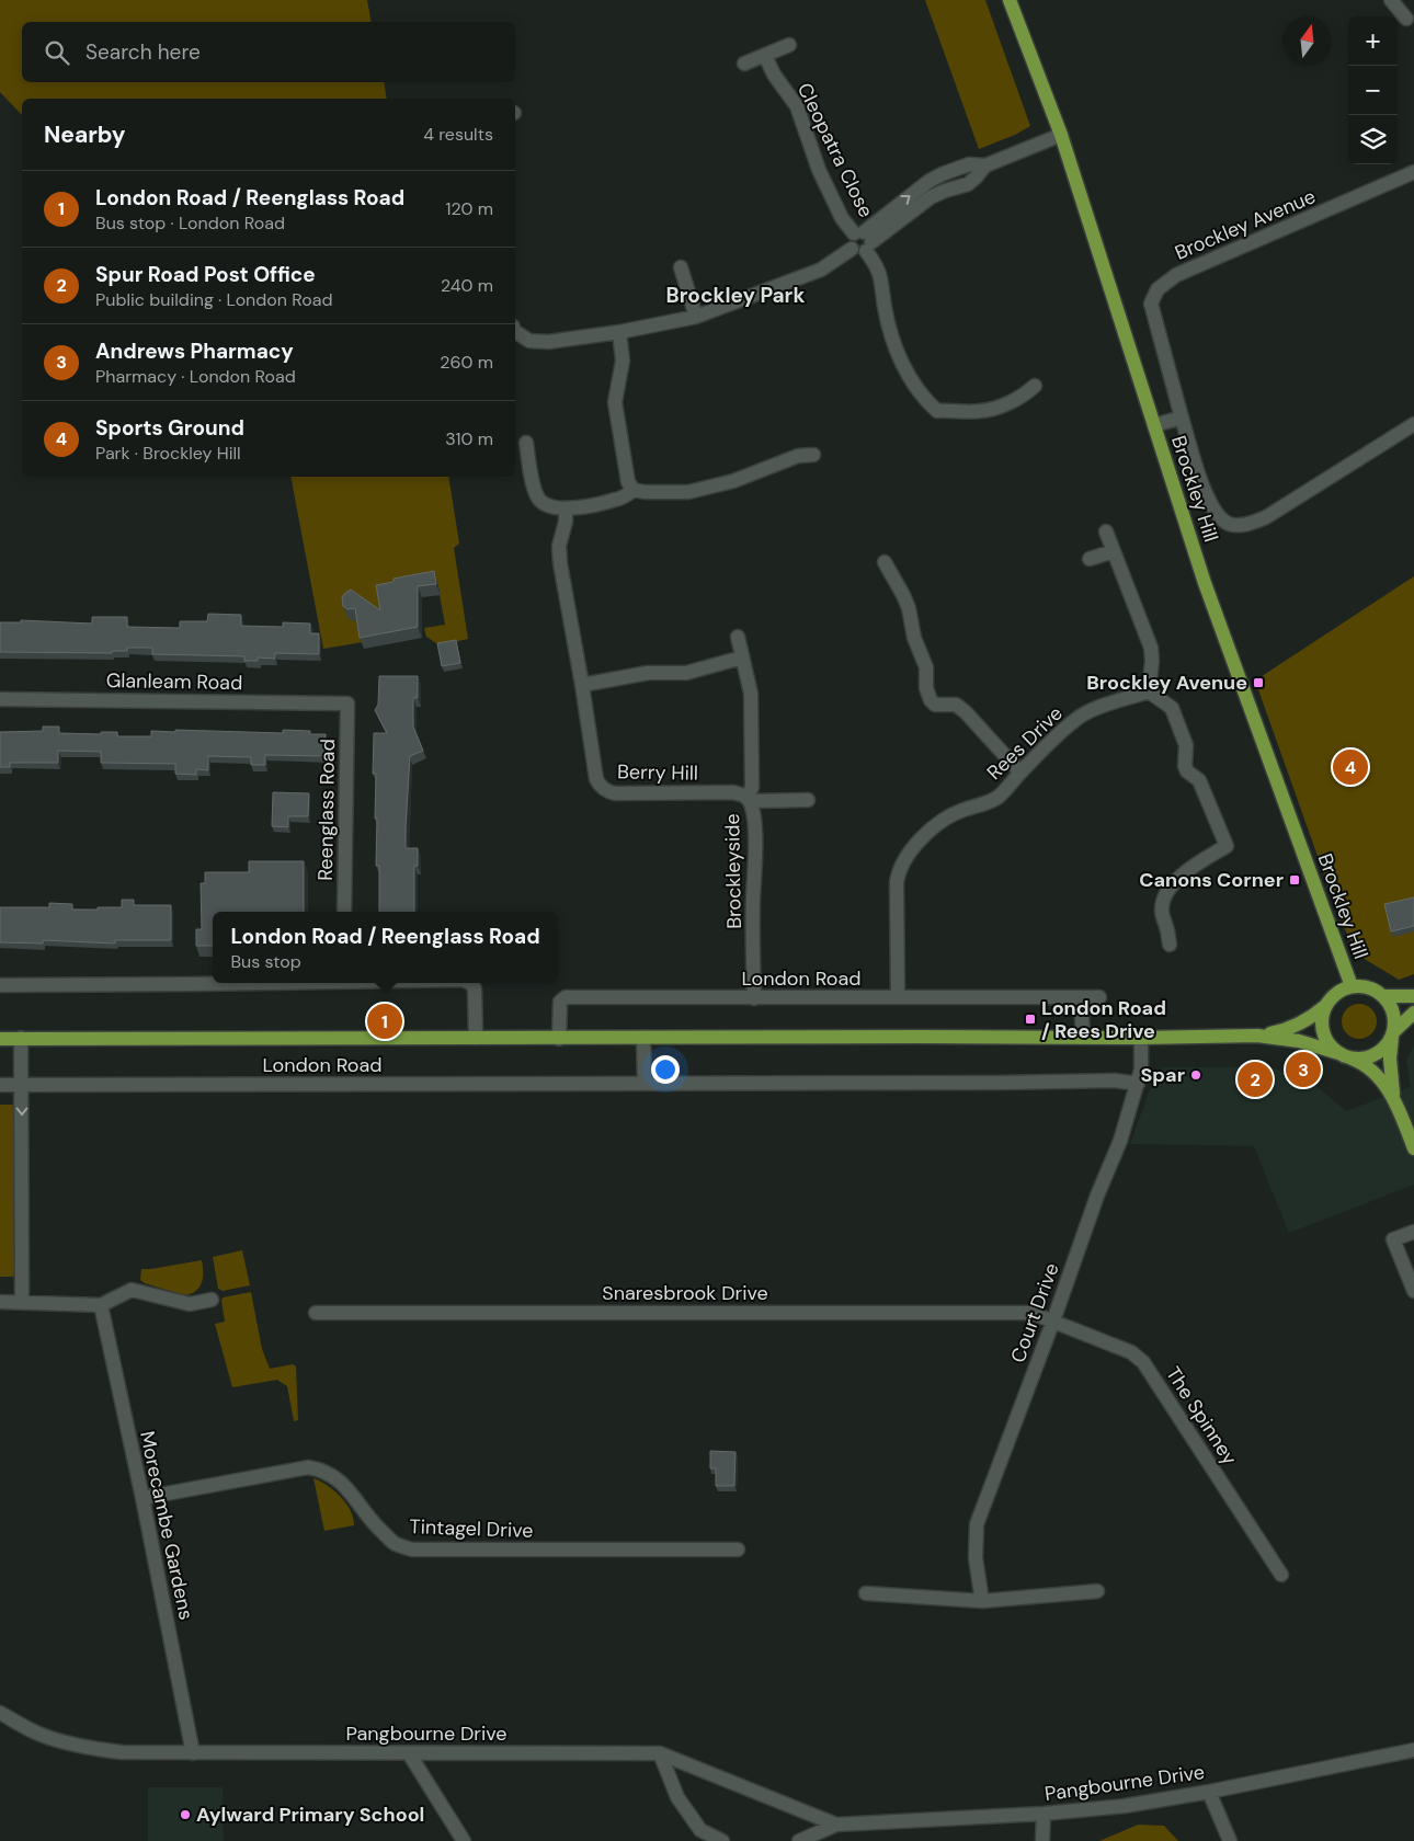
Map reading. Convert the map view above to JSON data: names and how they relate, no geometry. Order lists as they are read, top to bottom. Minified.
{"streets":{"main road":["Brockley Hill","London Road"],"street":["Cleopatra Close","Brockley Avenue","Glanleam Road","Rees Drive","Berry Hill","Reenglass Road","Brockleyside","Snaresbrook Drive","Court Drive","The Spinney","Morecambe Gardens","Tintagel Drive","Pangbourne Drive"]},"crossings":[["Brockley Hill","London Road"],["Glanleam Road","Reenglass Road"],["Rees Drive","London Road"],["Berry Hill","Brockleyside"],["Brockleyside","London Road"],["London Road","Court Drive"],["Snaresbrook Drive","Court Drive"],["Snaresbrook Drive","The Spinney"],["Court Drive","The Spinney"],["Morecambe Gardens","Tintagel Drive"],["Morecambe Gardens","Pangbourne Drive"]],"districts":["Brockley Park"],"places":{"transit":["Brockley Avenue","Canons Corner","London Road / Rees Drive"],"other":["Spar","Aylward Primary School"]},"north":"top","page":{"map_buttons":["+","−"],"search":"Search here","heading":["Nearby","4 results"],"list":[{"mark":"1","name":"London Road / Reenglass Road","note":"Bus stop · London Road","value":"120 m"},{"mark":"2","name":"Spur Road Post Office","note":"Public building · London Road","value":"240 m"},{"mark":"3","name":"Andrews Pharmacy","note":"Pharmacy · London Road","value":"260 m"},{"mark":"4","name":"Sports Ground","note":"Park · Brockley Hill","value":"310 m"}],"pins":["4","1","3","2"],"popup":["London Road / Reenglass Road","Bus stop"]}}
